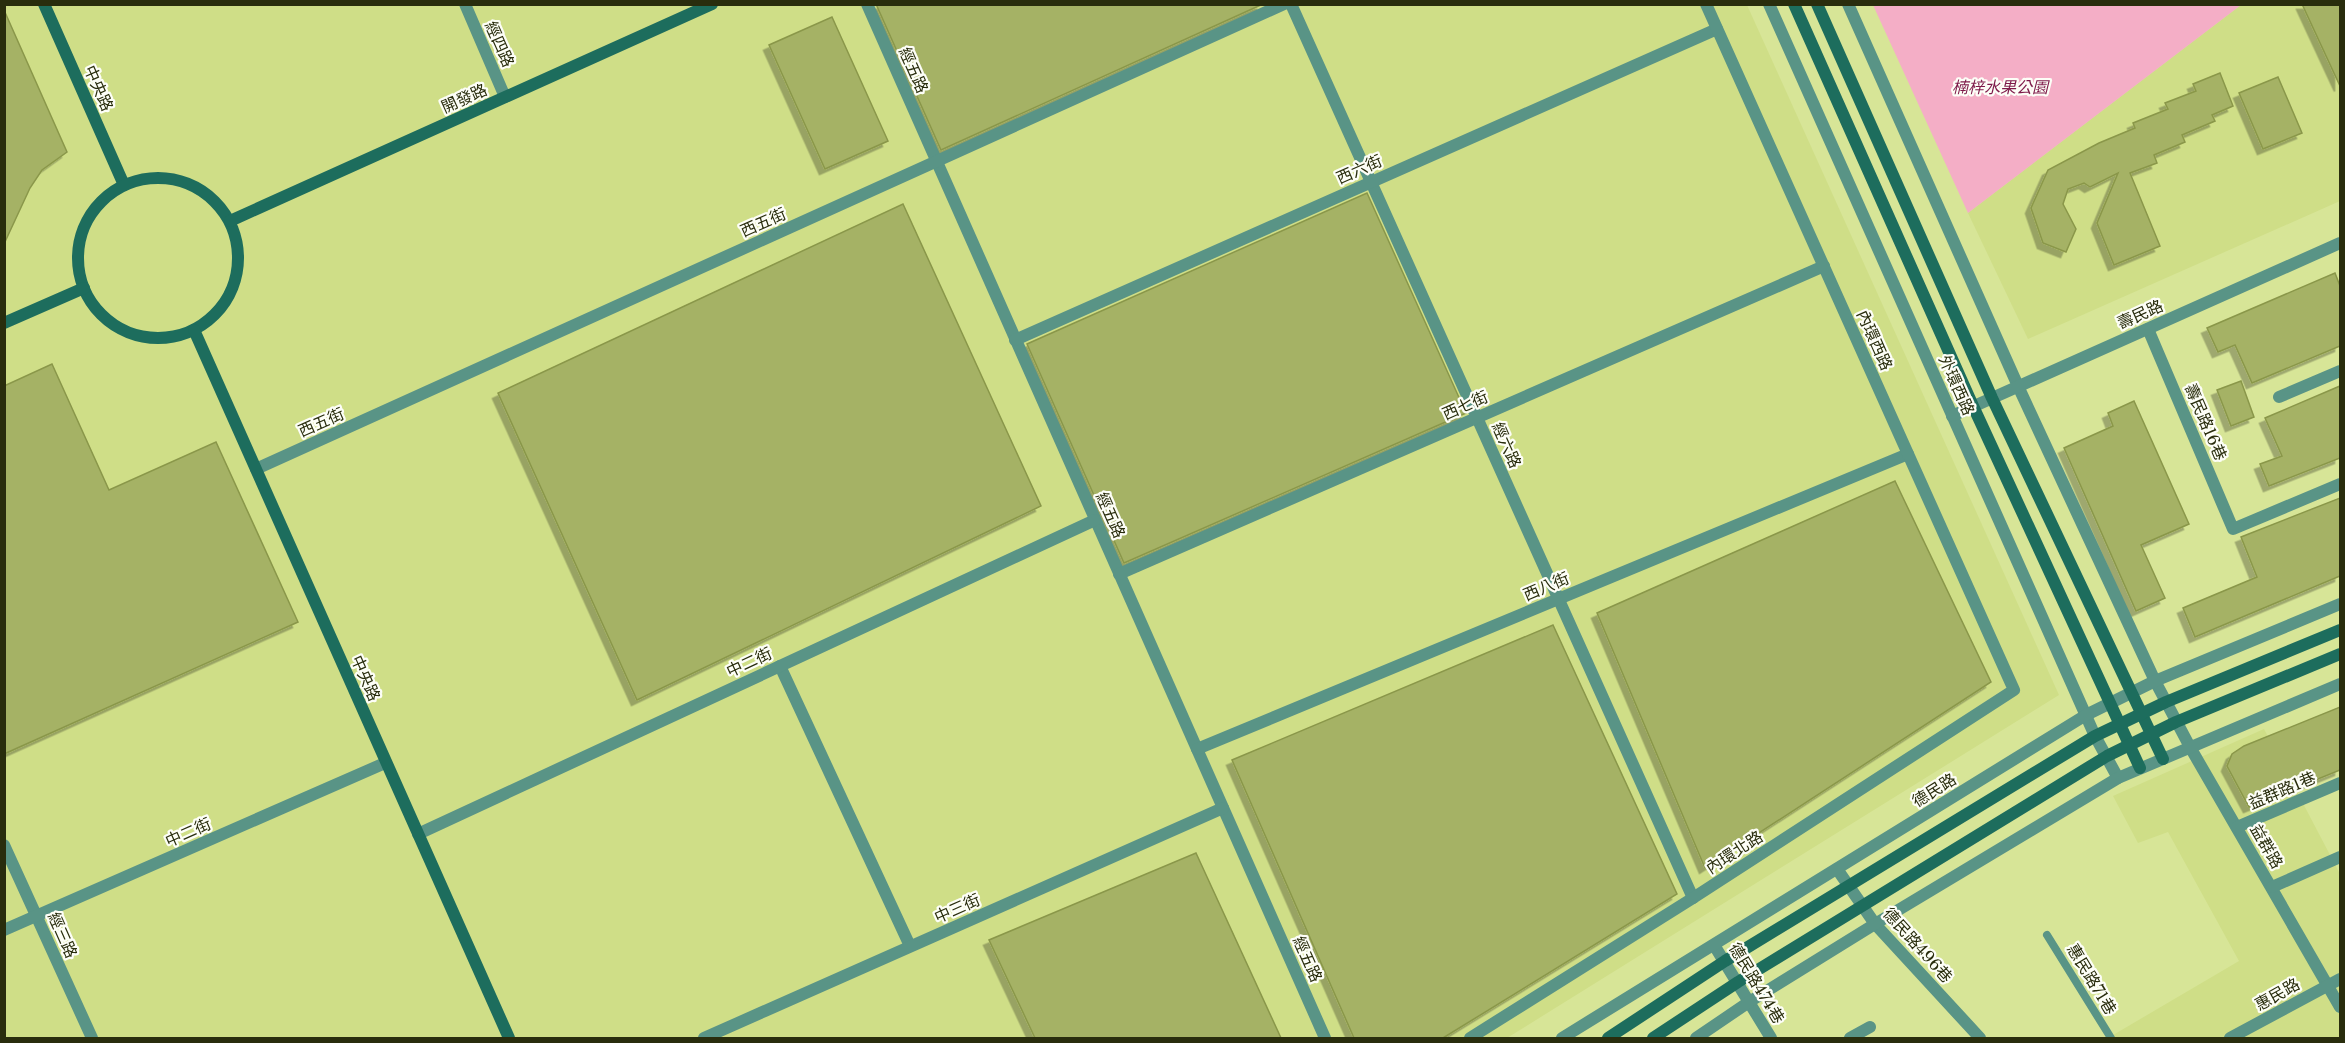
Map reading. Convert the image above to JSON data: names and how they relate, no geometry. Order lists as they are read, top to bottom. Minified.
{"streets":{"street":["經四路","經五路","中央路","開發路","西六街","西五街","壽民路","內環西路","外環西路","西七街","壽民路16巷","經六路","西八街","中二街","德民路","益群路1巷","益群路","內環北路","中三街","經三路","德民路496巷","德民路474巷","惠民路"],"lane":["惠民路71巷"]},"crossings":[["經四路","開發路"],["經五路","西六街"],["經五路","西五街"],["經五路","西七街"],["經五路","西八街"],["經五路","中二街"],["經五路","中三街"],["中央路","開發路"],["中央路","西五街"],["中央路","中二街"],["西六街","內環西路"],["西六街","經六路"],["壽民路","外環西路"],["壽民路","壽民路16巷"],["內環西路","西七街"],["內環西路","西八街"],["內環西路","內環北路"],["外環西路","德民路"],["西七街","經六路"],["經六路","西八街"],["經六路","內環北路"],["中二街","經三路"],["德民路","德民路496巷"],["德民路","德民路474巷"],["益群路1巷","益群路"],["益群路","惠民路"]],"parks":["楠梓水果公園"]}
